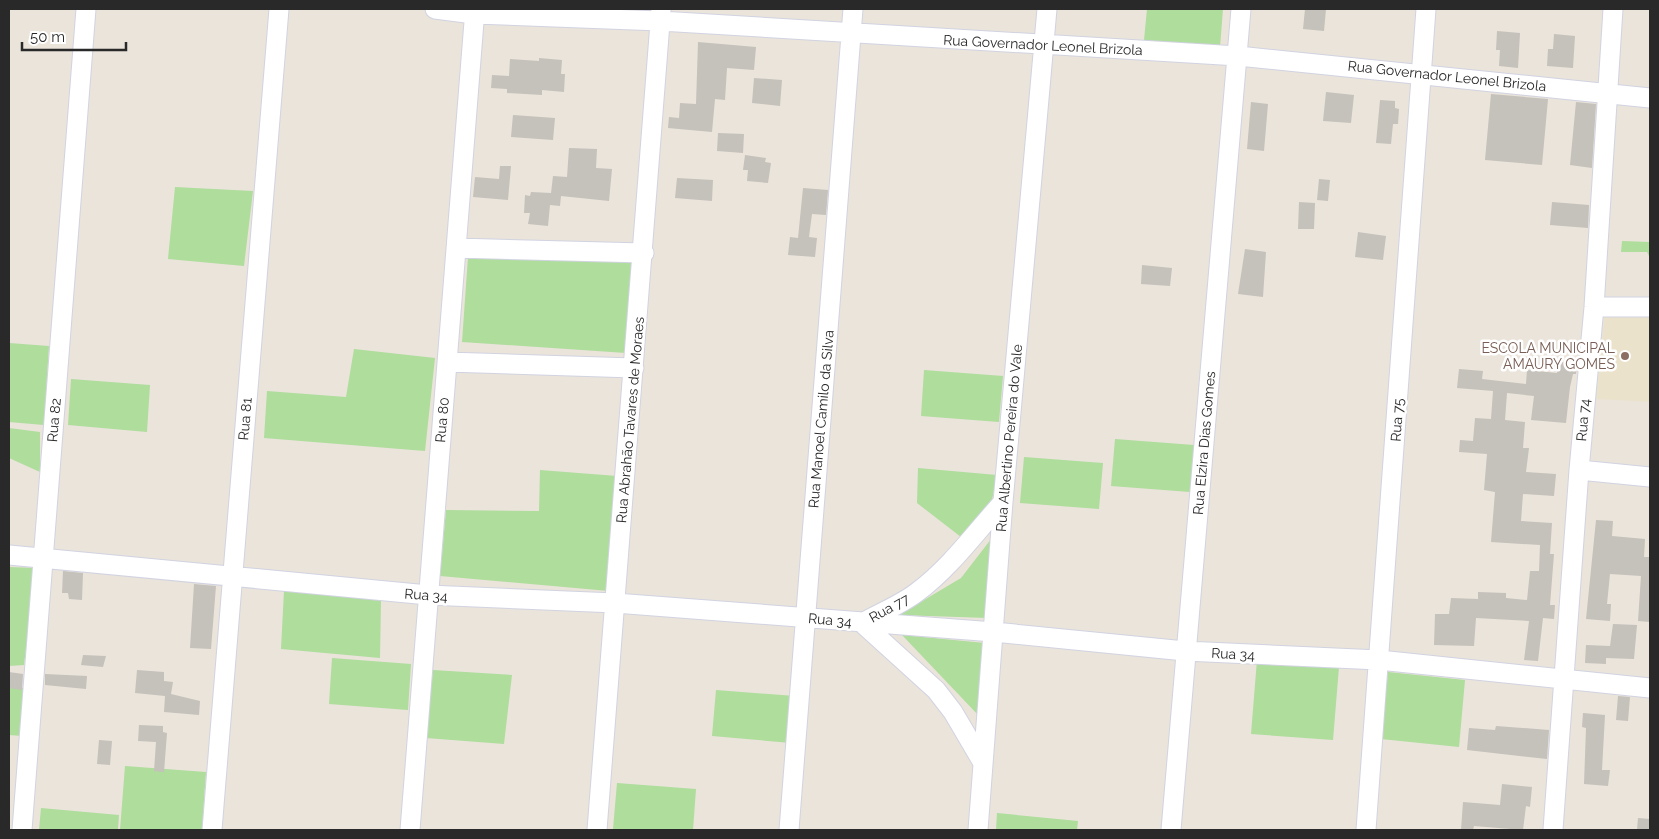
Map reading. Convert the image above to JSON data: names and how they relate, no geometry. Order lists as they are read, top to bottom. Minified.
{"streets":{"street":["Rua Governador Leonel Brizola","Rua 81","Rua Manoel Camilo da Silva","Rua 82","Rua 80","Rua Abrahão Tavares de Moraes","Rua 75","Rua 74","Rua Albertino Pereira do Vale","Rua Elzira Dias Gomes","Rua 34","Rua 77"]},"crossings":[["Rua Governador Leonel Brizola","Rua Manoel Camilo da Silva"],["Rua Governador Leonel Brizola","Rua 80"],["Rua Governador Leonel Brizola","Rua Abrahão Tavares de Moraes"],["Rua Governador Leonel Brizola","Rua 75"],["Rua Governador Leonel Brizola","Rua 74"],["Rua Governador Leonel Brizola","Rua Albertino Pereira do Vale"],["Rua Governador Leonel Brizola","Rua Elzira Dias Gomes"],["Rua 81","Rua 34"],["Rua Manoel Camilo da Silva","Rua 34"],["Rua 82","Rua 34"],["Rua 80","Rua 34"],["Rua Abrahão Tavares de Moraes","Rua 34"],["Rua 75","Rua 34"],["Rua 74","Rua 34"],["Rua Albertino Pereira do Vale","Rua 34"],["Rua Albertino Pereira do Vale","Rua 77"],["Rua Elzira Dias Gomes","Rua 34"],["Rua 34","Rua 77"]],"places":["ESCOLA MUNICIPAL AMAURY GOMES"],"scale_bar":"50 m"}
